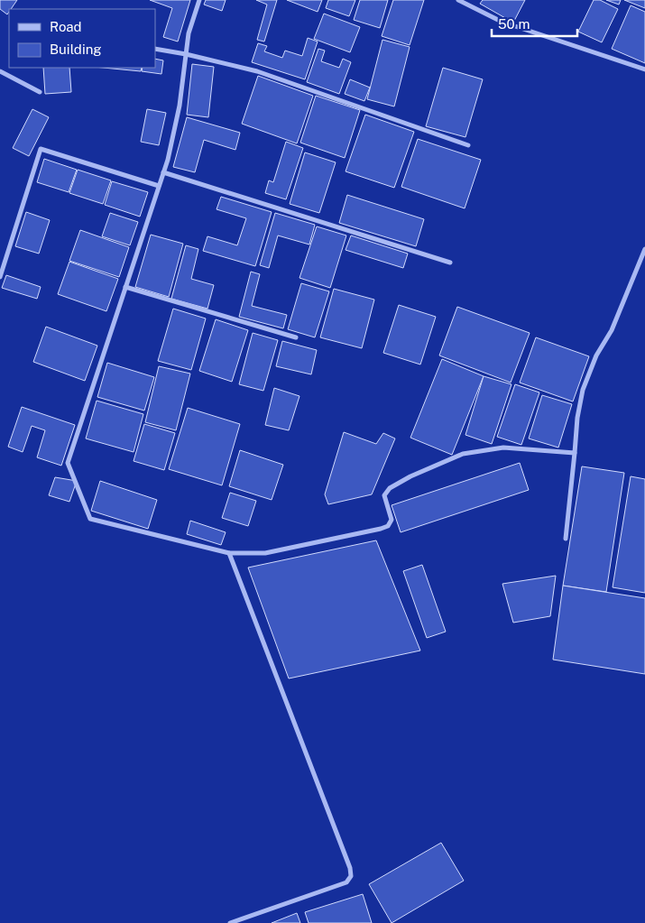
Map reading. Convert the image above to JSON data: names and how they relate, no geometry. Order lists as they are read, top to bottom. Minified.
{"legend":["Road","Building"],"scale_bar":"50 m"}
